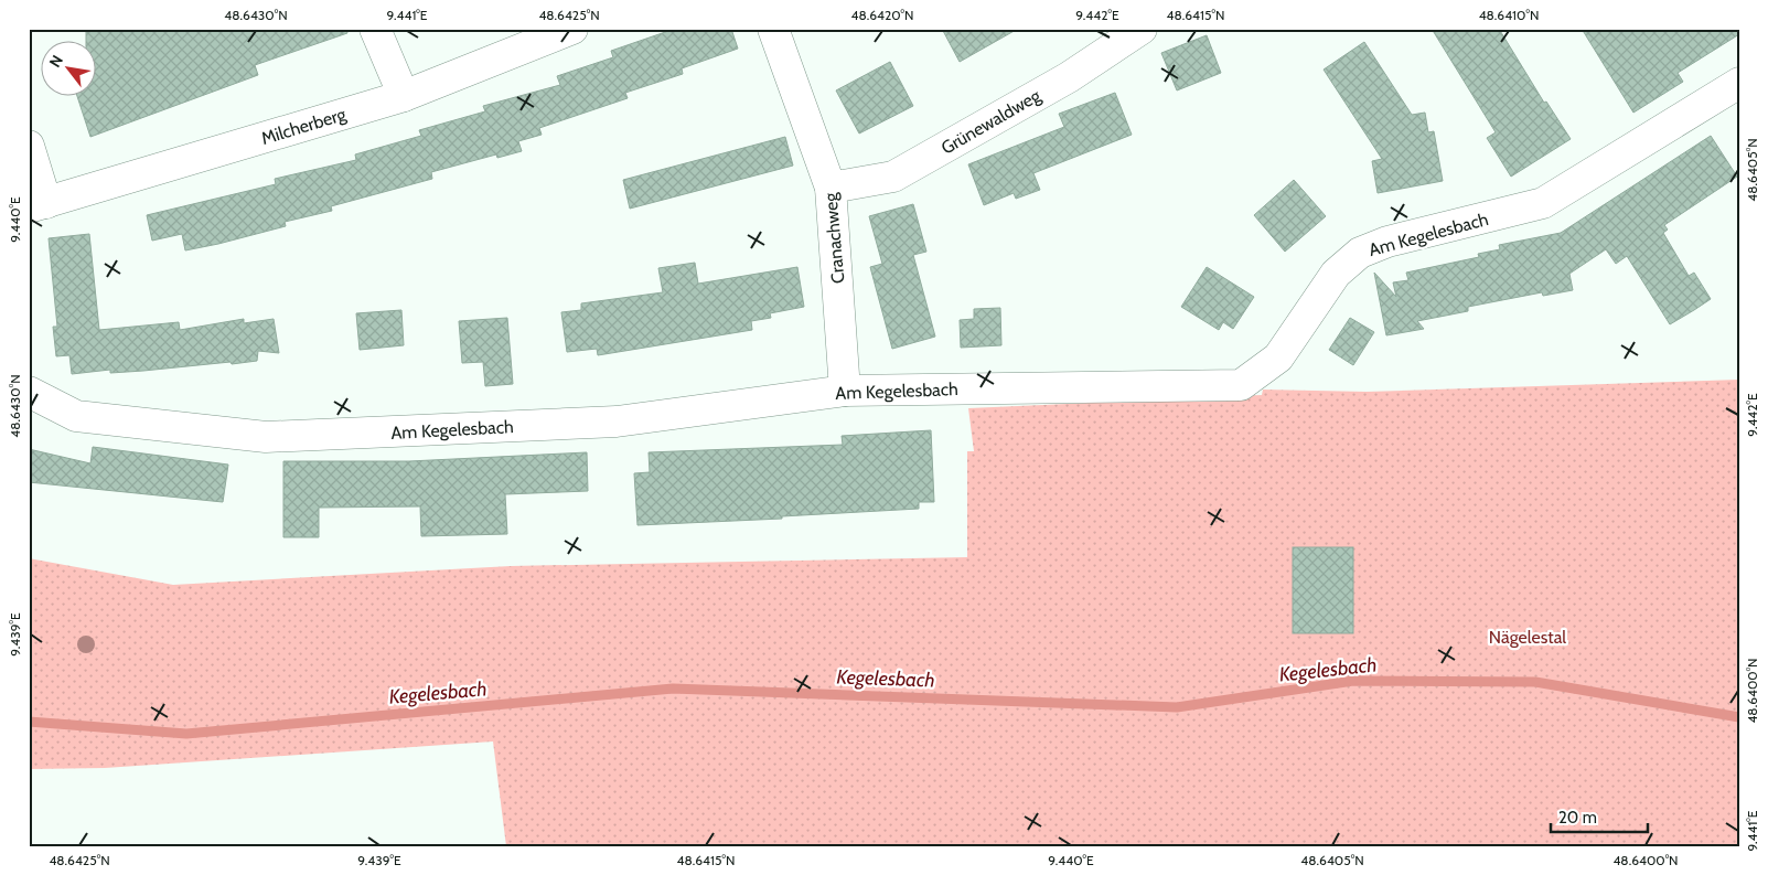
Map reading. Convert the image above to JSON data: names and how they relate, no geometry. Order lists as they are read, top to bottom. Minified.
{"streets":{"street":["Grünewaldweg","Milcherberg","Am Kegelesbach","Cranachweg"]},"crossings":[["Grünewaldweg","Cranachweg"],["Am Kegelesbach","Cranachweg"]],"water":["Kegelesbach"],"parks":["Nägelestal"],"scale_bar":"20 m","north":"top left","coordinates":["48.6430°N","9.441°E","48.6425°N","48.6420°N","9.442°E","48.6415°N","48.6410°N","48.6405°N","9.440°E","9.439°E","48.6400°N"]}
